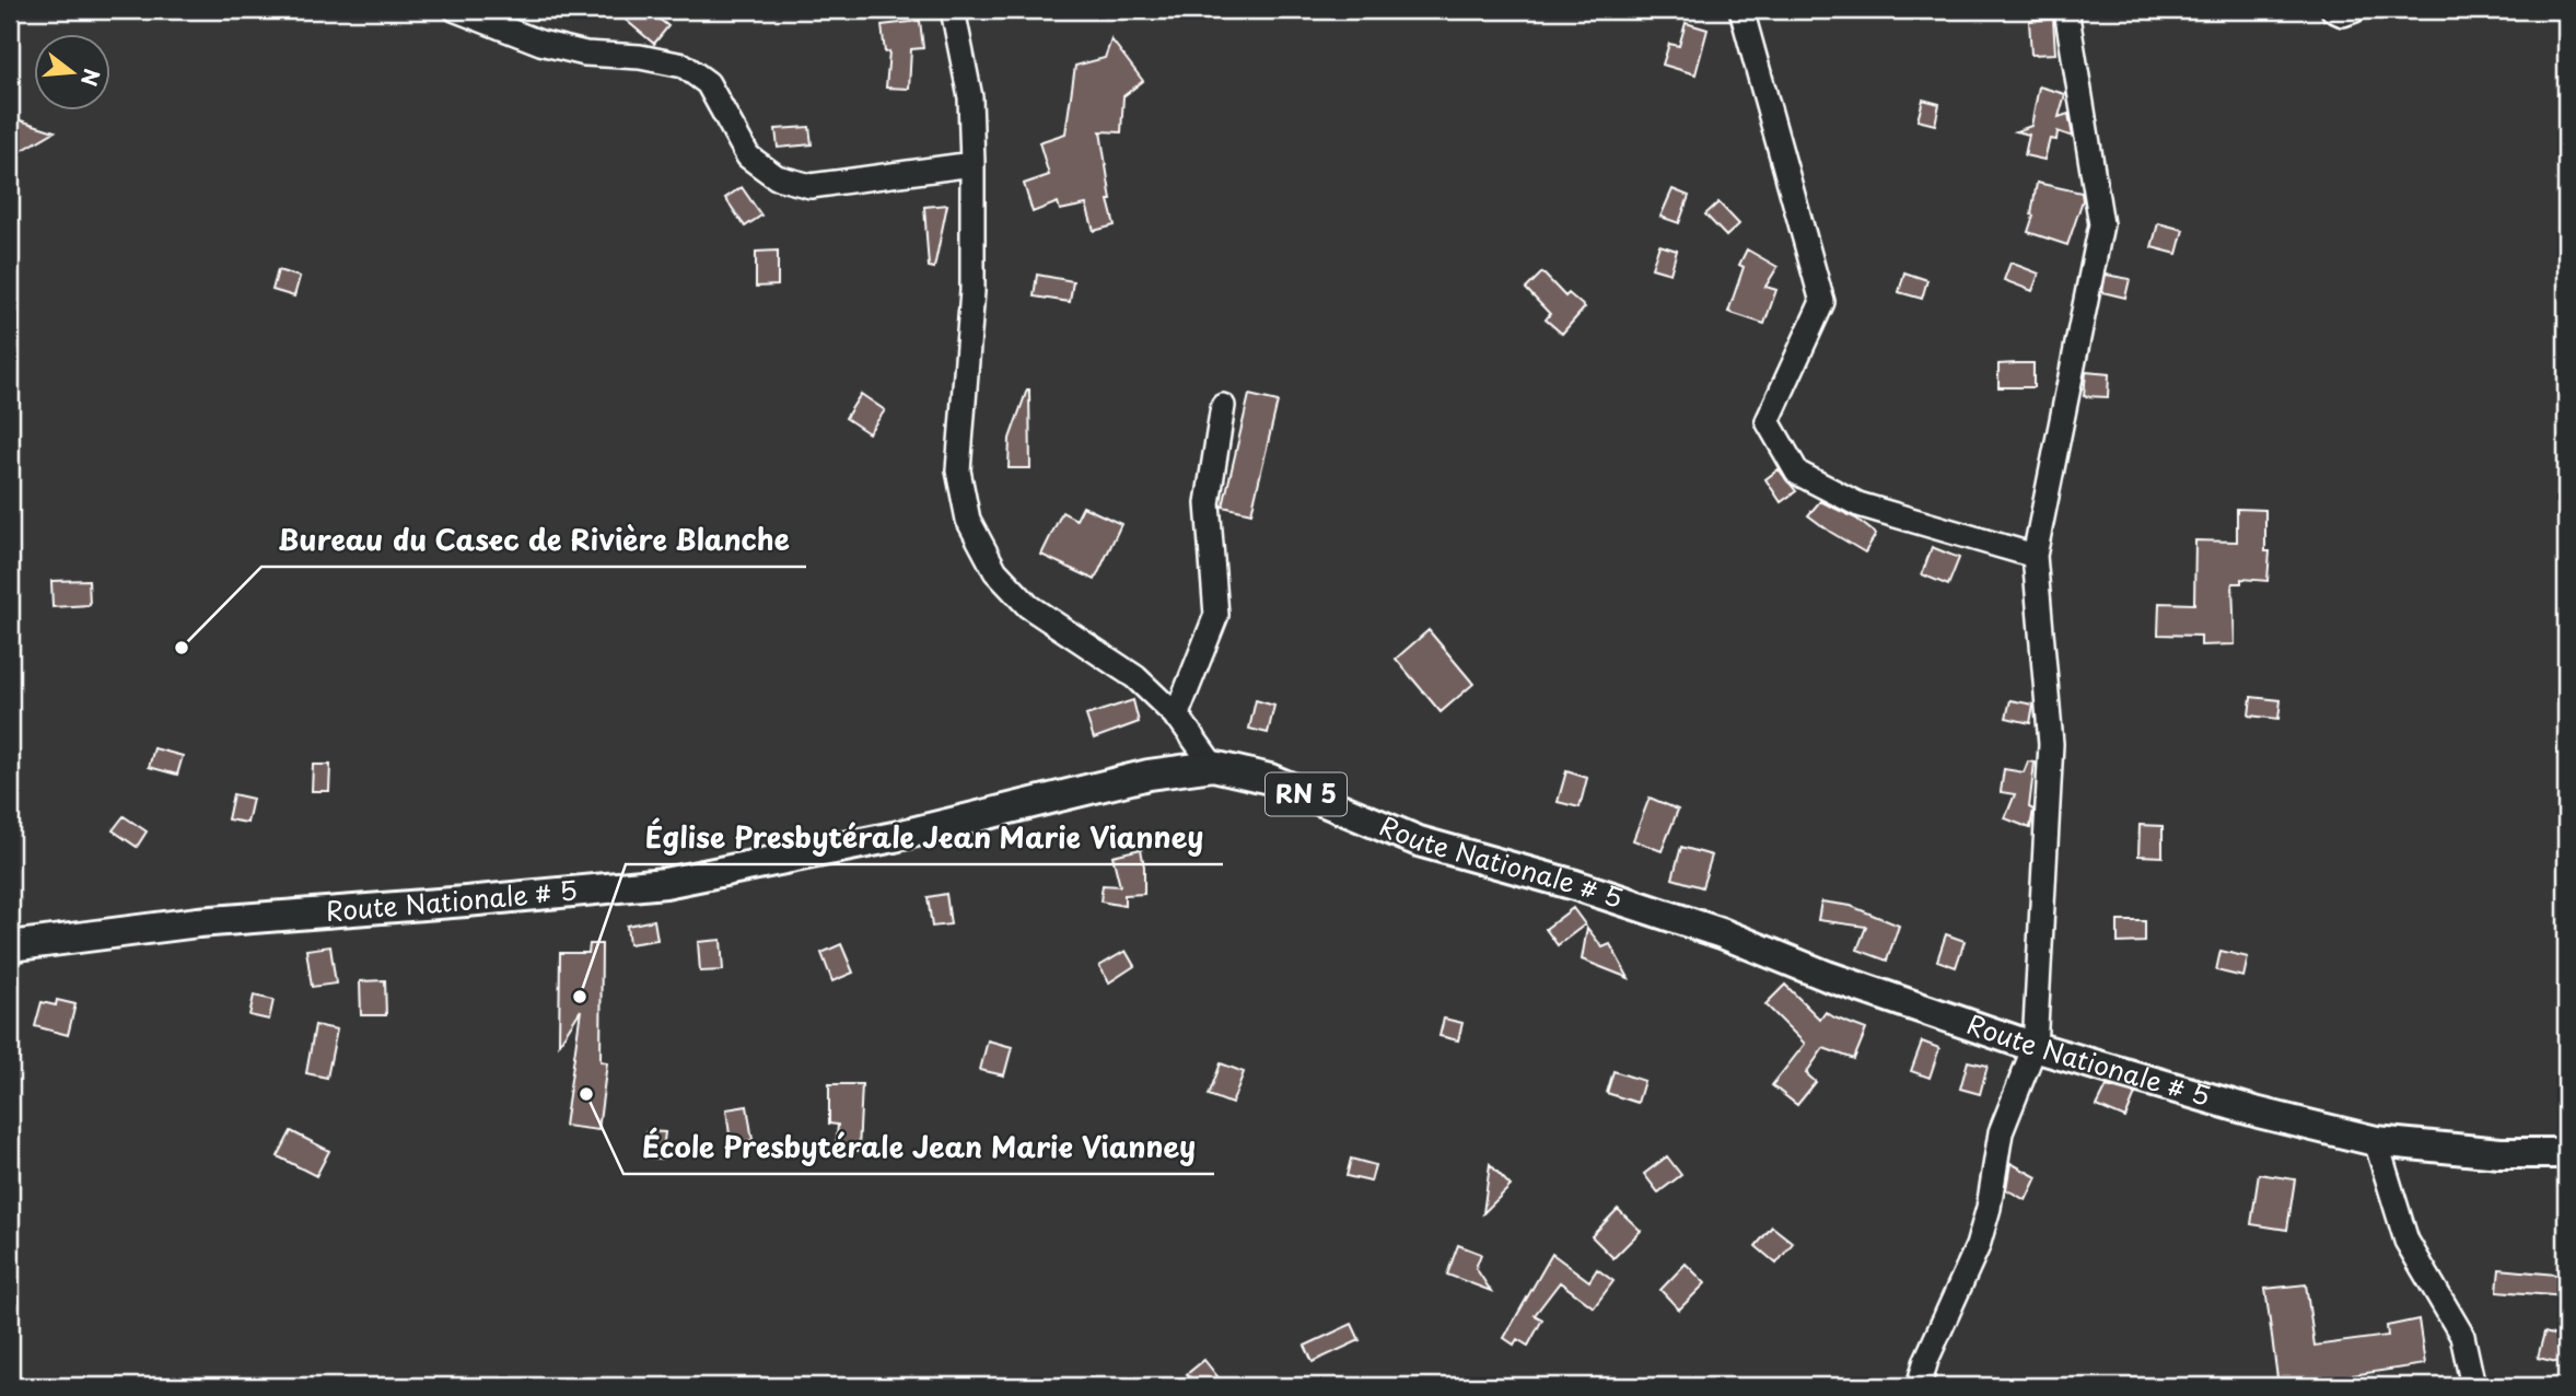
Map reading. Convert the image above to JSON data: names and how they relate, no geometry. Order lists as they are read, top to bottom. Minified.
{"streets":{"main road":["RN 5","Route Nationale # 5"]},"places":["Bureau du Casec de Rivière Blanche","Église Presbytérale Jean Marie Vianney","École Presbytérale Jean Marie Vianney"],"north":"right"}
